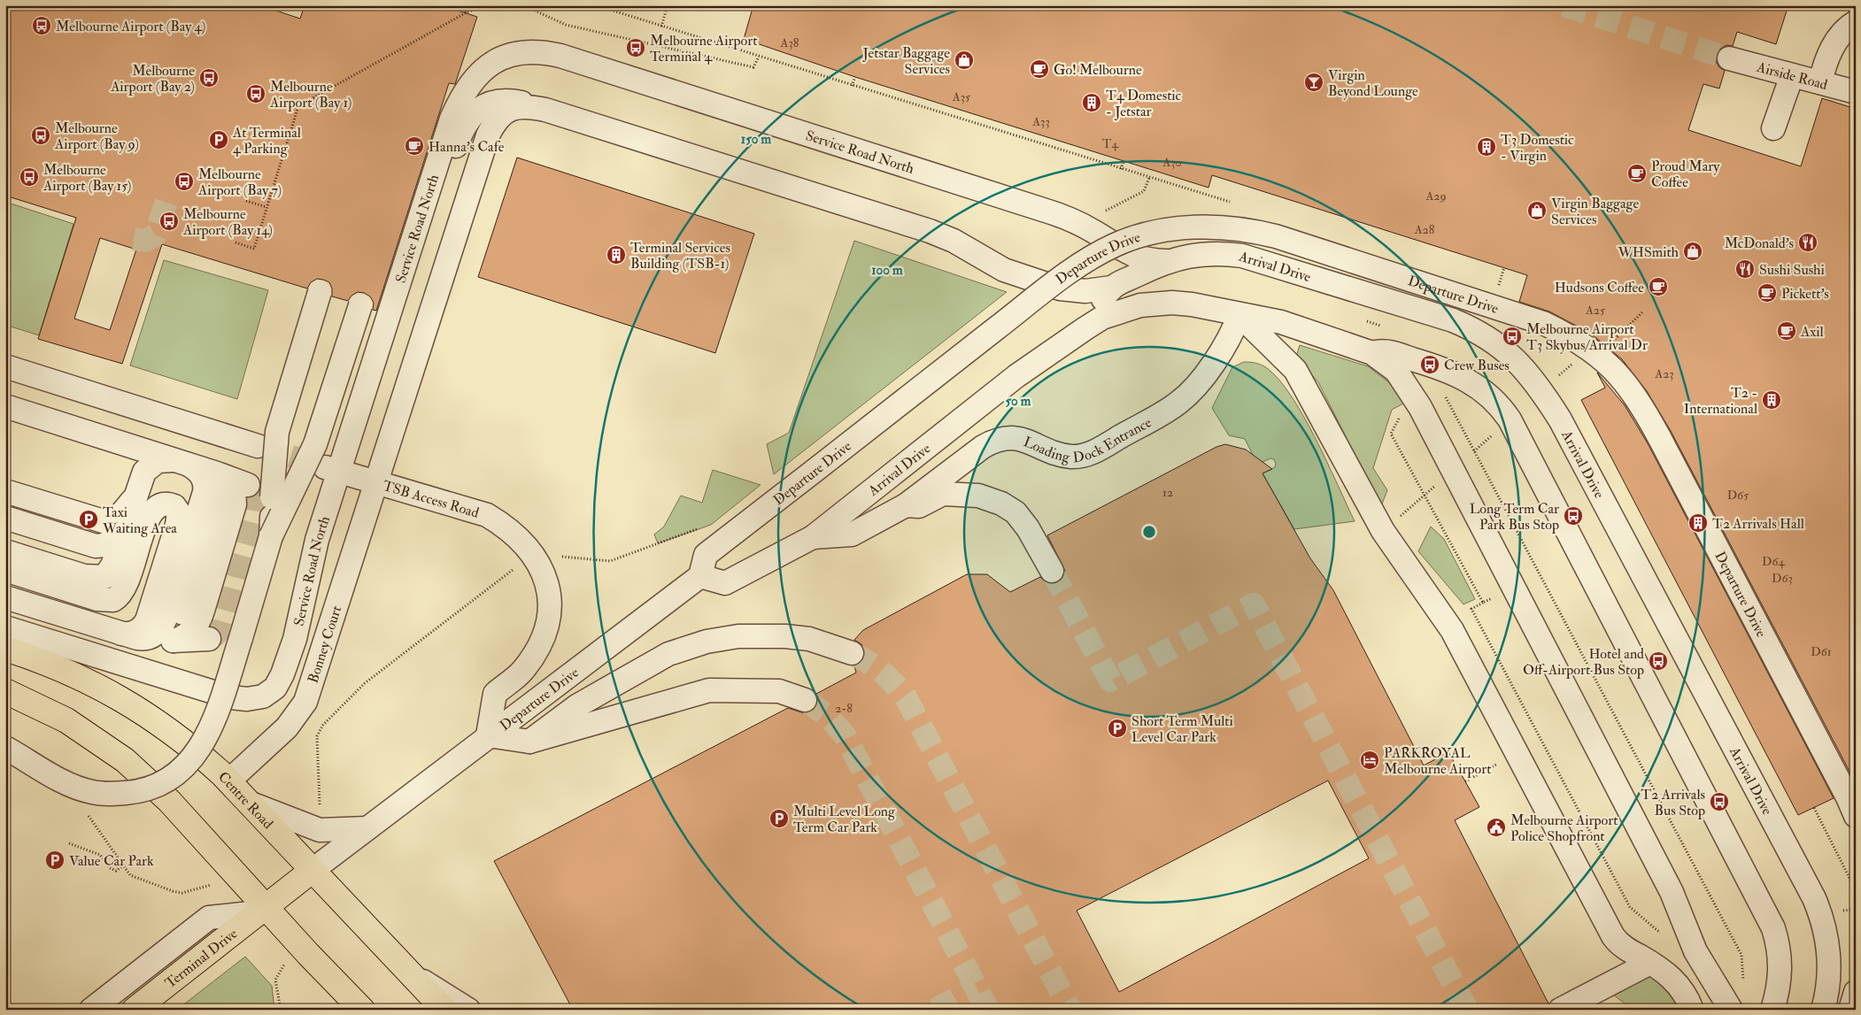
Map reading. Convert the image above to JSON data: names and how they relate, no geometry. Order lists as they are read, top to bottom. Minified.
{"streets":{"main road":["Departure Drive","Centre Road","Terminal Drive"],"street":["Airside Road","Service Road North","Arrival Drive","Loading Dock Entrance","TSB Access Road","Bonney Court"]},"crossings":[["Service Road North","Arrival Drive"],["Service Road North","TSB Access Road"],["Departure Drive","Arrival Drive"],["Departure Drive","TSB Access Road"],["Departure Drive","Centre Road"],["Departure Drive","Terminal Drive"],["Arrival Drive","Loading Dock Entrance"],["TSB Access Road","Bonney Court"],["Bonney Court","Centre Road"]],"places":{"bus stop":["Melbourne Airport (Bay 4)","Melbourne Airport Terminal 4","Melbourne Airport (Bay 2)","Melbourne Airport (Bay 1)","Melbourne Airport (Bay 9)","Melbourne Airport (Bay 15)","Melbourne Airport (Bay 7)","Melbourne Airport (Bay 14)","Melbourne Airport T3 Skybus/Arrival Dr","Crew Buses","Long Term Car Park Bus Stop","Hotel and Off-Airport Bus Stop","T2 Arrivals Bus Stop"],"shop":["Jetstar Baggage Services","Virgin Baggage Services","WHSmith"],"cafe":["Go! Melbourne","Hanna's Cafe","Proud Mary Coffee","Hudsons Coffee","Pickett's","Axil"],"bar":["Virgin Beyond Lounge"],"building":["T4 Domestic - Jetstar","T3 Domestic - Virgin","Terminal Services Building (TSB-1)","T2 - International","T2 Arrivals Hall"],"parking":["At Terminal 4 Parking","Taxi Waiting Area","Short Term Multi Level Car Park","Multi Level Long Term Car Park","Value Car Park"],"restaurant":["McDonald's","Sushi Sushi"],"hotel":["PARKROYAL Melbourne Airport"],"public building":["Melbourne Airport Police Shopfront"]},"house_numbers":["A38","A35","A33","T4","A30","A29","A28","A25","A23","12","D65","D64","D63","D61","2-8"],"rings":["150 m","100 m","50 m"]}
